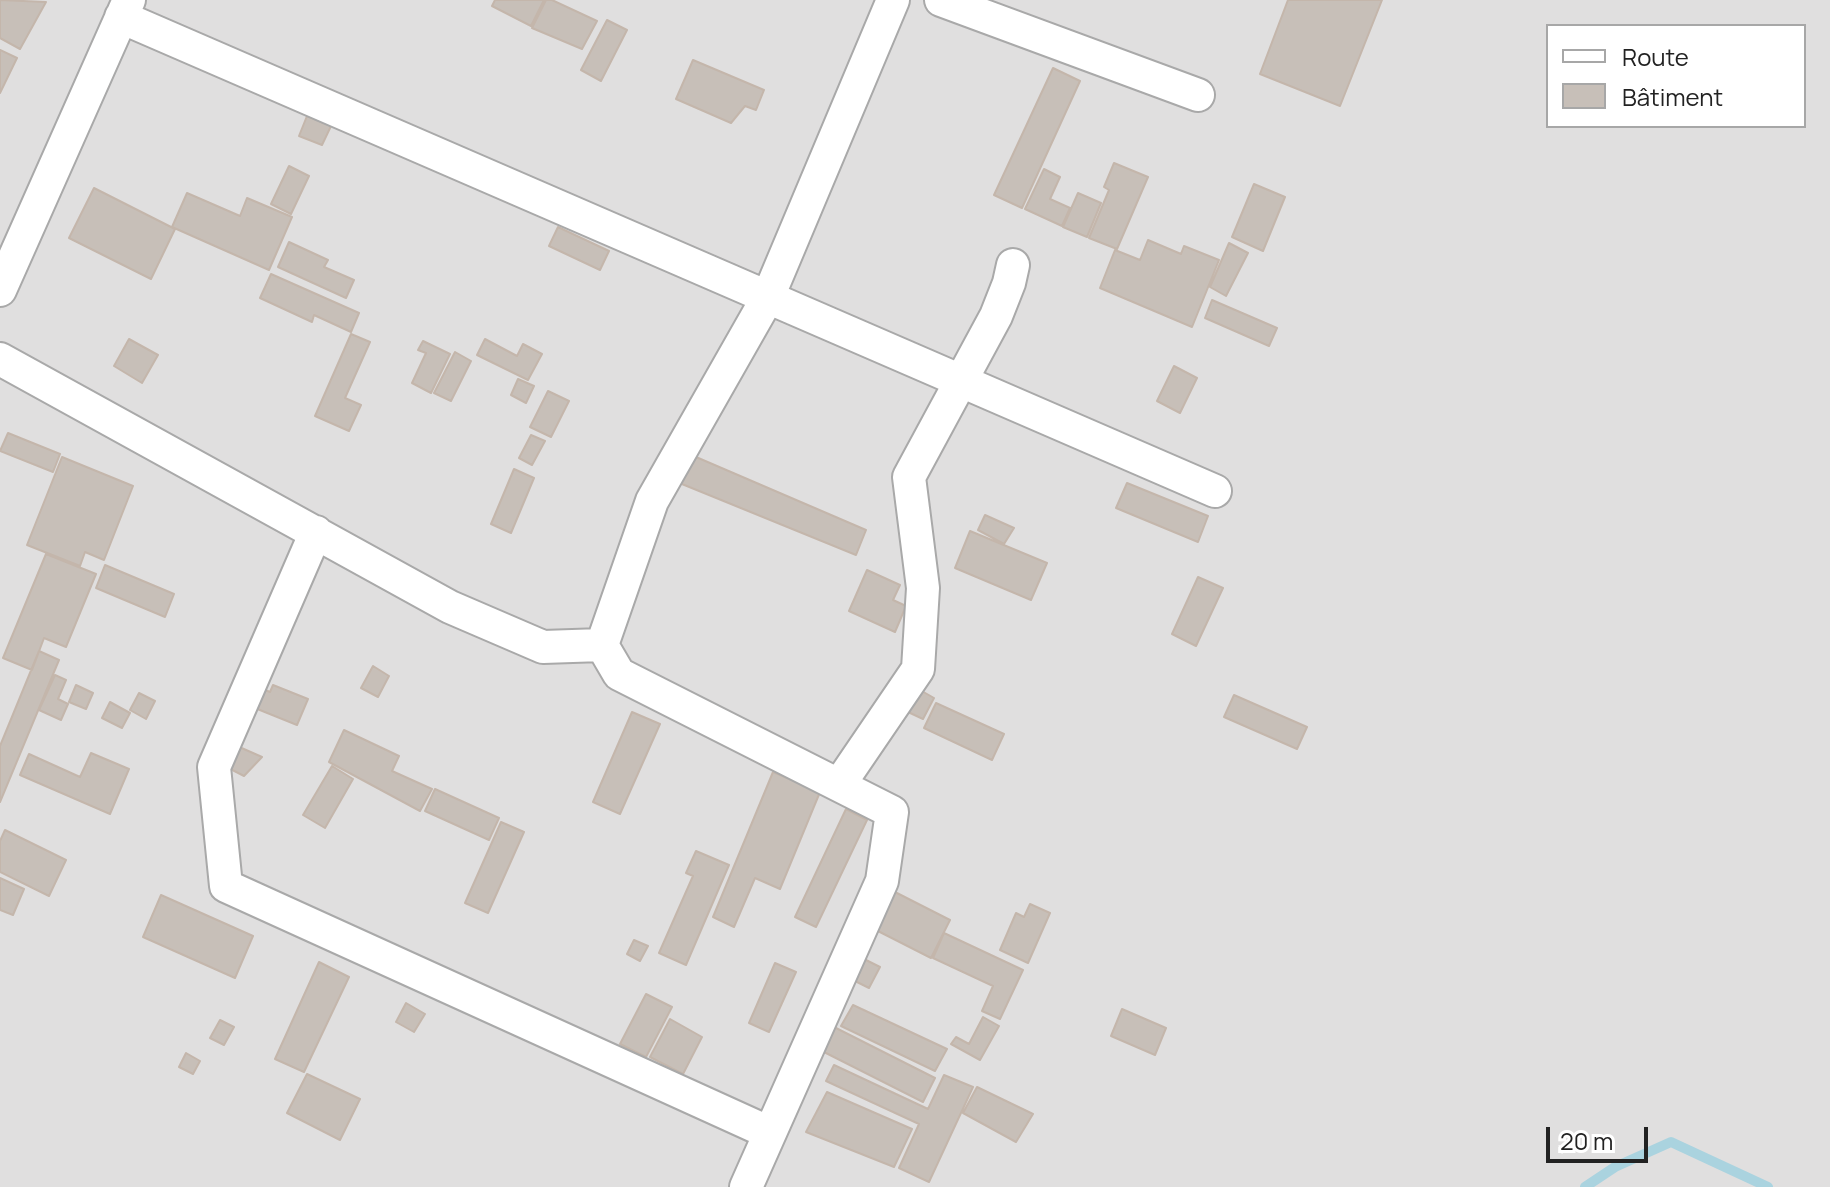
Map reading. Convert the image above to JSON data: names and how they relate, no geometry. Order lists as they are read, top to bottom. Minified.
{"legend":["Route","Bâtiment"],"scale_bar":"20 m"}
